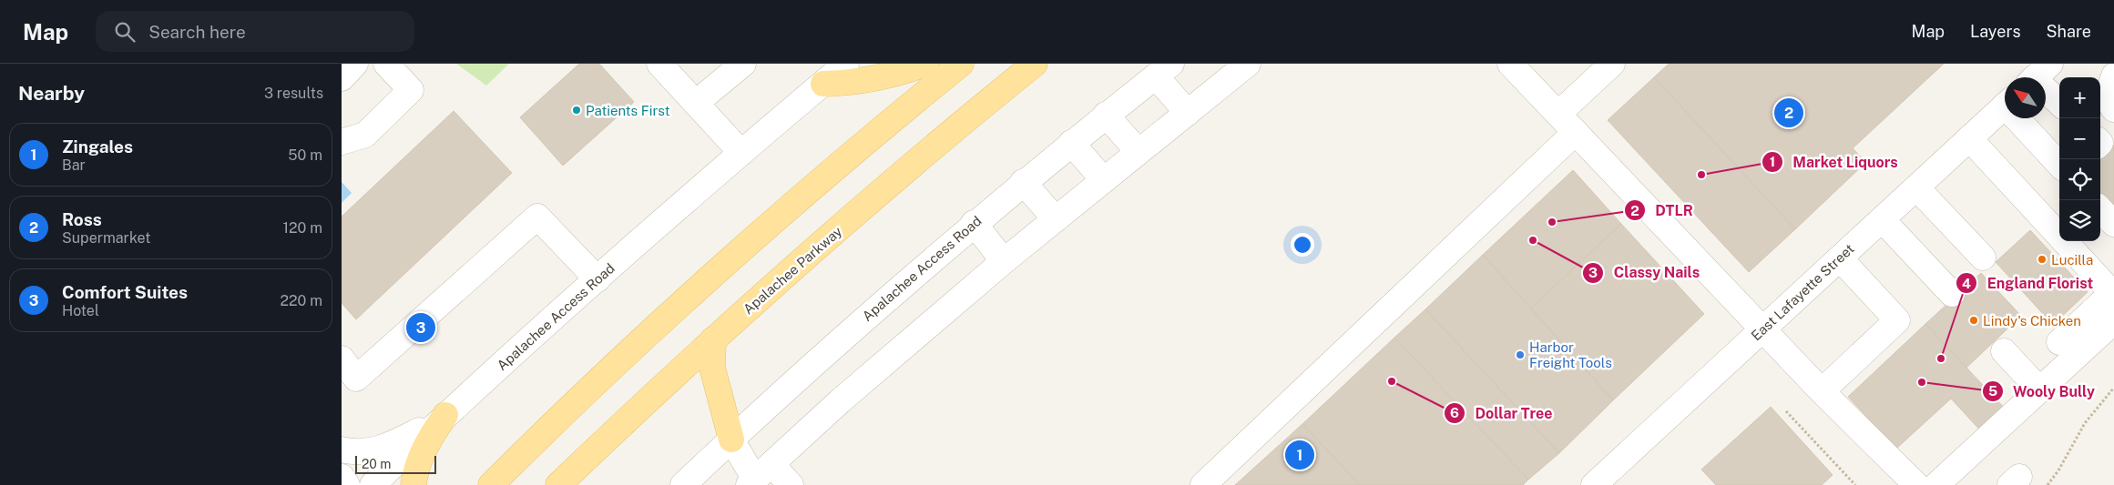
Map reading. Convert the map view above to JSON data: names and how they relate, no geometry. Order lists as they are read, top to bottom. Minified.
{"streets":{"main road":["Apalachee Parkway"],"street":["Apalachee Access Road","East Lafayette Street"]},"places":["Patients First","Market Liquors","DTLR","Classy Nails","Lucilla","Lindy's Chicken","Harbor Freight Tools","England Florist","Dollar Tree","Wooly Bully"],"scale_bar":"20 m","north":"top left","page":{"header":"Map","search":"Search here","nav":["Map","Layers","Share"],"heading":["Nearby","3 results"],"map_buttons":["+","−"],"pins":["2","3","1"],"list":[{"mark":"1","name":"Zingales","note":"Bar","value":"50 m"},{"mark":"2","name":"Ross","note":"Supermarket","value":"120 m"},{"mark":"3","name":"Comfort Suites","note":"Hotel","value":"220 m"}],"scale":"20 m"}}
